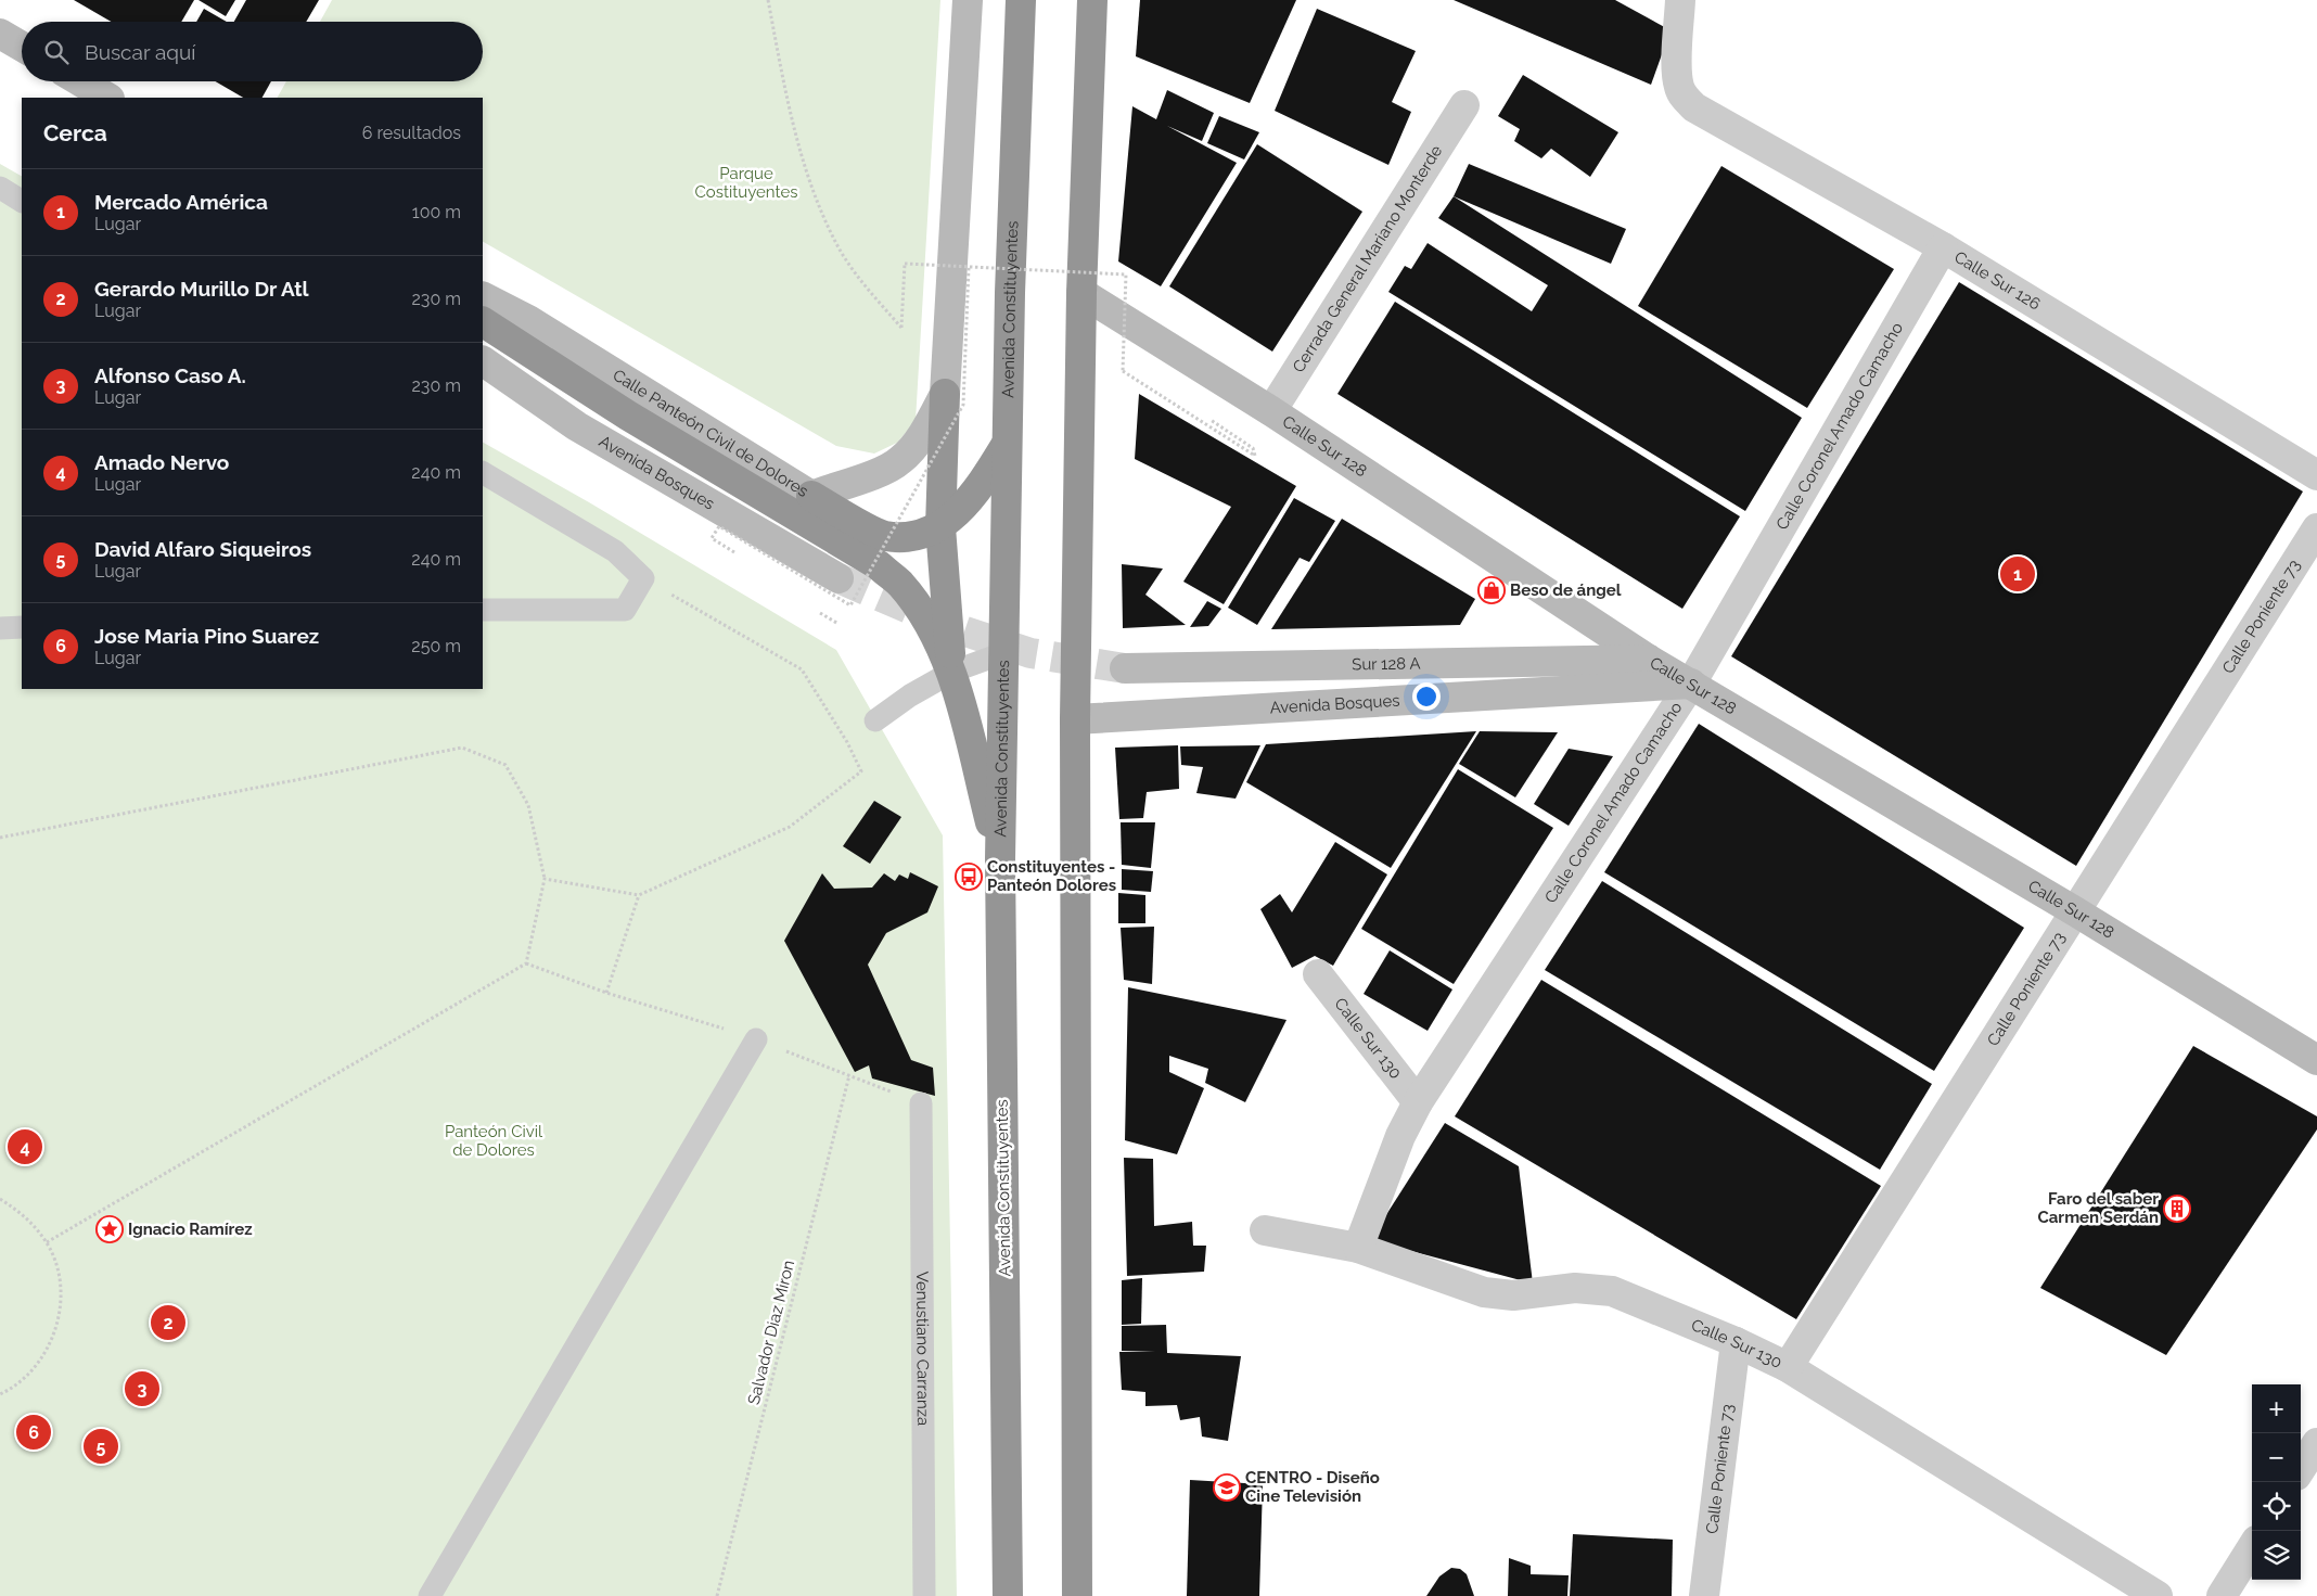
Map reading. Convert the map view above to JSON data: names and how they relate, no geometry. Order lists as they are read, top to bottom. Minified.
{"streets":{"highway":["Avenida Constituyentes"],"street":["Cerrada General Mariano Monterde","Calle Sur 126","Calle Coronel Amado Camacho","Calle Panteón Civil de Dolores","Calle Sur 128","Avenida Bosques","Calle Poniente 73","Sur 128 A","Calle Sur 130"],"lane":["Venustiano Carranza"],"path":["Salvador Diaz Miron"]},"crossings":[["Cerrada General Mariano Monterde","Calle Sur 128"],["Calle Sur 126","Calle Coronel Amado Camacho"],["Calle Coronel Amado Camacho","Calle Sur 128"],["Calle Coronel Amado Camacho","Avenida Bosques"],["Calle Coronel Amado Camacho","Calle Sur 130"],["Calle Sur 128","Avenida Bosques"],["Calle Sur 128","Calle Poniente 73"],["Calle Sur 128","Sur 128 A"],["Calle Poniente 73","Calle Sur 130"]],"parks":["Parque Costituyentes","Panteón Civil de Dolores"],"places":{"shop":["Beso de ángel"],"bus stop":["Constituyentes - Panteón Dolores"],"building":["Faro del saber Carmen Serdán"],"place":["Ignacio Ramírez"],"school or university":["CENTRO - Diseño Cine Televisión"]},"page":{"search":"Buscar aquí","heading":["Cerca","6 resultados"],"list":[{"mark":"1","name":"Mercado América","note":"Lugar","value":"100 m"},{"mark":"2","name":"Gerardo Murillo Dr Atl","note":"Lugar","value":"230 m"},{"mark":"3","name":"Alfonso Caso A.","note":"Lugar","value":"230 m"},{"mark":"4","name":"Amado Nervo","note":"Lugar","value":"240 m"},{"mark":"5","name":"David Alfaro Siqueiros","note":"Lugar","value":"240 m"},{"mark":"6","name":"Jose Maria Pino Suarez","note":"Lugar","value":"250 m"}],"pins":["1","4","2","3","6","5"],"map_buttons":["+","−"]}}
